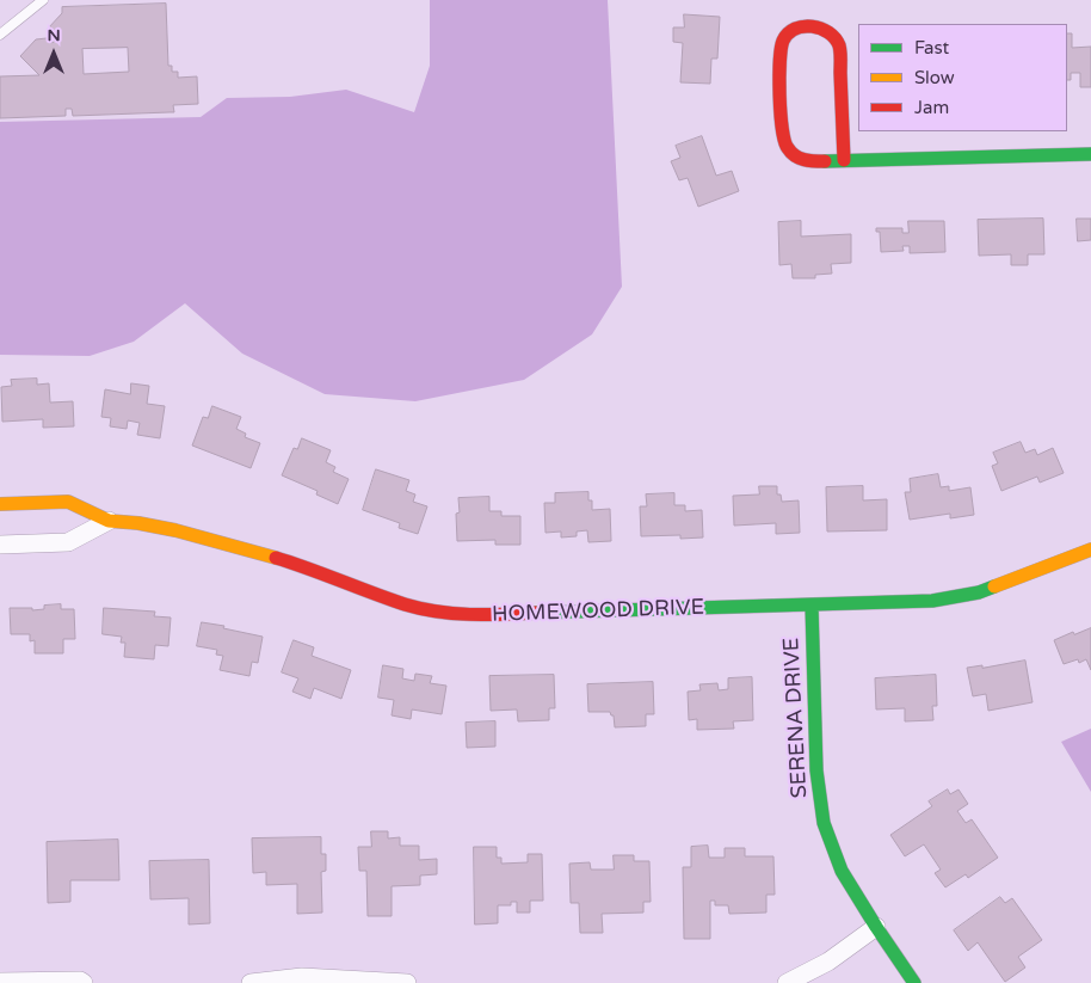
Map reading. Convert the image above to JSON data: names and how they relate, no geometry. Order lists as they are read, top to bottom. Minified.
{"streets":{"street":["HOMEWOOD DRIVE","SERENA DRIVE"]},"crossings":[["HOMEWOOD DRIVE","SERENA DRIVE"]],"legend":["Fast","Slow","Jam"],"north":"top"}
